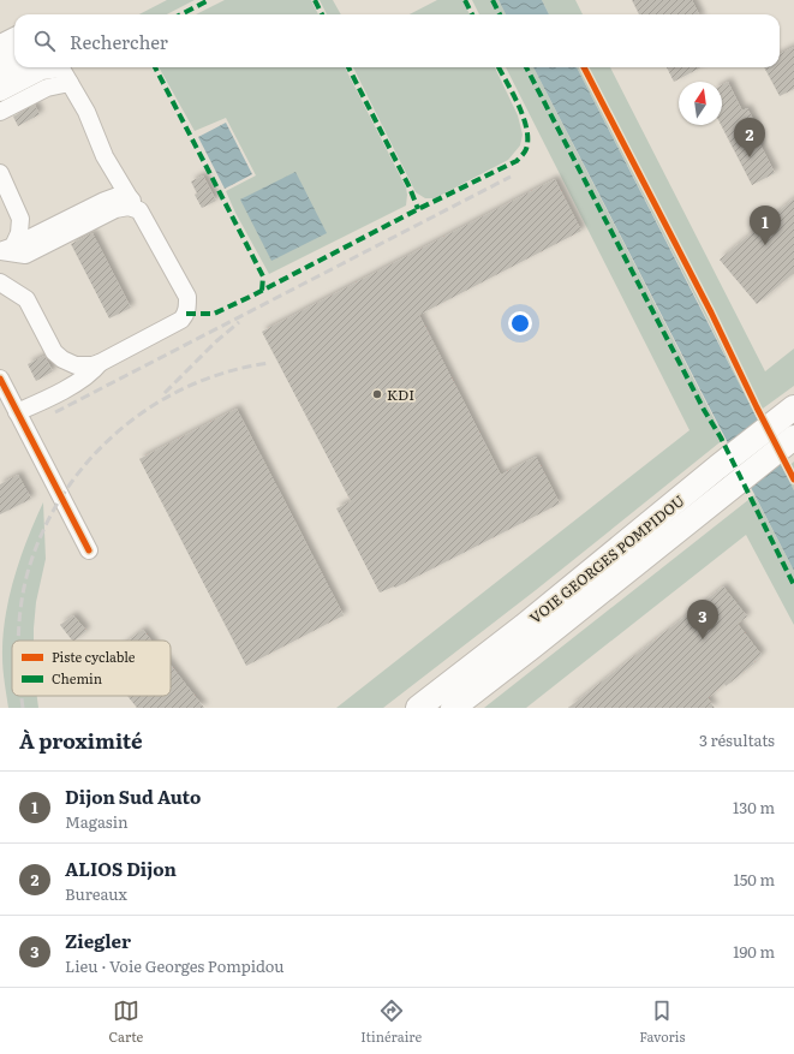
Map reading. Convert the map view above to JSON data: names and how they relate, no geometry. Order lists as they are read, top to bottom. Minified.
{"streets":{"highway":["VOIE GEORGES POMPIDOU"]},"places":["KDI"],"legend":["Piste cyclable","Chemin"],"north":"top","page":{"search":"Rechercher","pins":["2","1","3"],"heading":["À proximité","3 résultats"],"list":[{"mark":"1","name":"Dijon Sud Auto","note":"Magasin","value":"130 m"},{"mark":"2","name":"ALIOS Dijon","note":"Bureaux","value":"150 m"},{"mark":"3","name":"Ziegler","note":"Lieu · Voie Georges Pompidou","value":"190 m"}],"nav":["Carte","Itinéraire","Favoris"]}}
